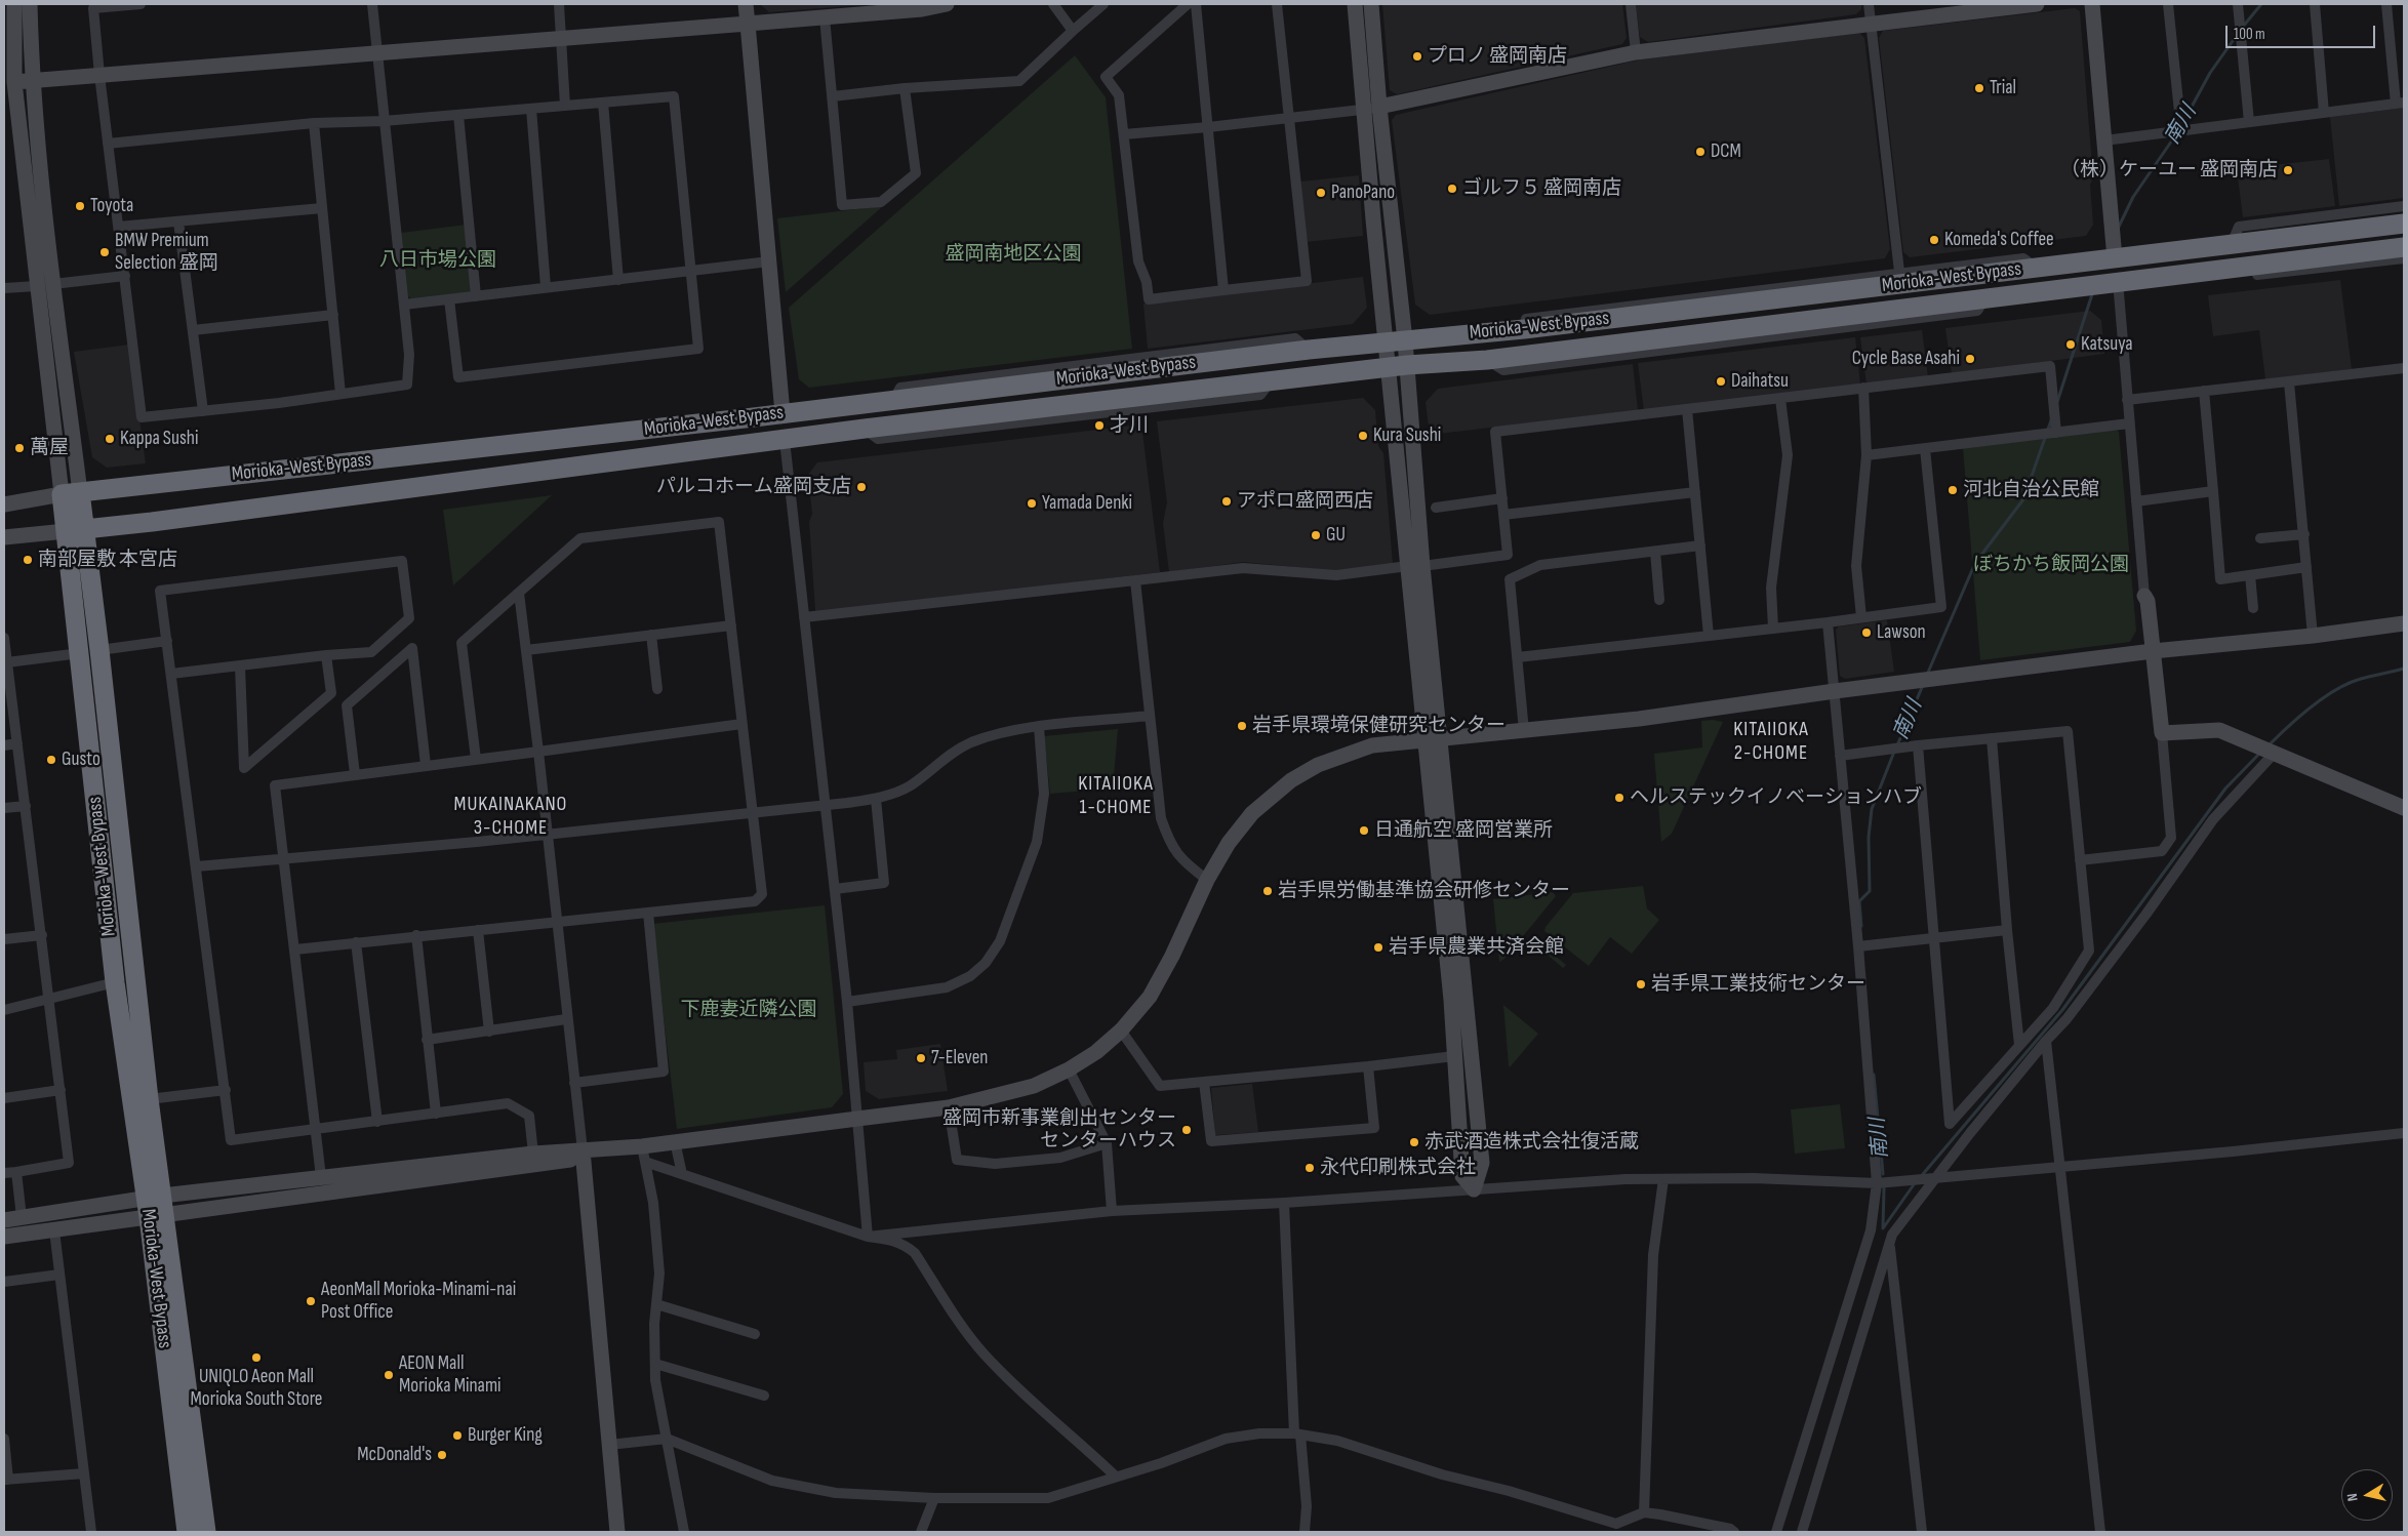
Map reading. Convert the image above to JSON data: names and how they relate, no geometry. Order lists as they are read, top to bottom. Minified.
{"streets":{"highway":["Morioka-West Bypass"]},"districts":["KITAIIOKA 2-CHOME","KITAIIOKA 1-CHOME","MUKAINAKANO 3-CHOME"],"water":["南川"],"parks":["盛岡南地区公園","八日市場公園","ぼちかち飯岡公園","下鹿妻近隣公園"],"places":["プロノ 盛岡南店","Trial","DCM","（株）ケーユー 盛岡南店","ゴルフ５ 盛岡南店","PanoPano","Toyota","Komeda's Coffee","BMW Premium Selection 盛岡","Katsuya","Cycle Base Asahi","Daihatsu","才川","Kura Sushi","Kappa Sushi","萬屋","パルコホーム盛岡支店","河北自治公民館","アポロ盛岡西店","Yamada Denki","GU","南部屋敷 本宮店","Lawson","岩手県環境保健研究センター","Gusto","ヘルステックイノベーションハブ","日通航空 盛岡営業所","岩手県労働基準協会研修センター","岩手県農業共済会館","岩手県工業技術センター","7-Eleven","盛岡市新事業創出センター センターハウス","赤武酒造株式会社復活蔵","永代印刷株式会社","AeonMall Morioka-Minami-nai Post Office","UNIQLO Aeon Mall Morioka South Store","AEON Mall Morioka Minami","Burger King","McDonald's"],"scale_bar":"100 m","north":"left"}
